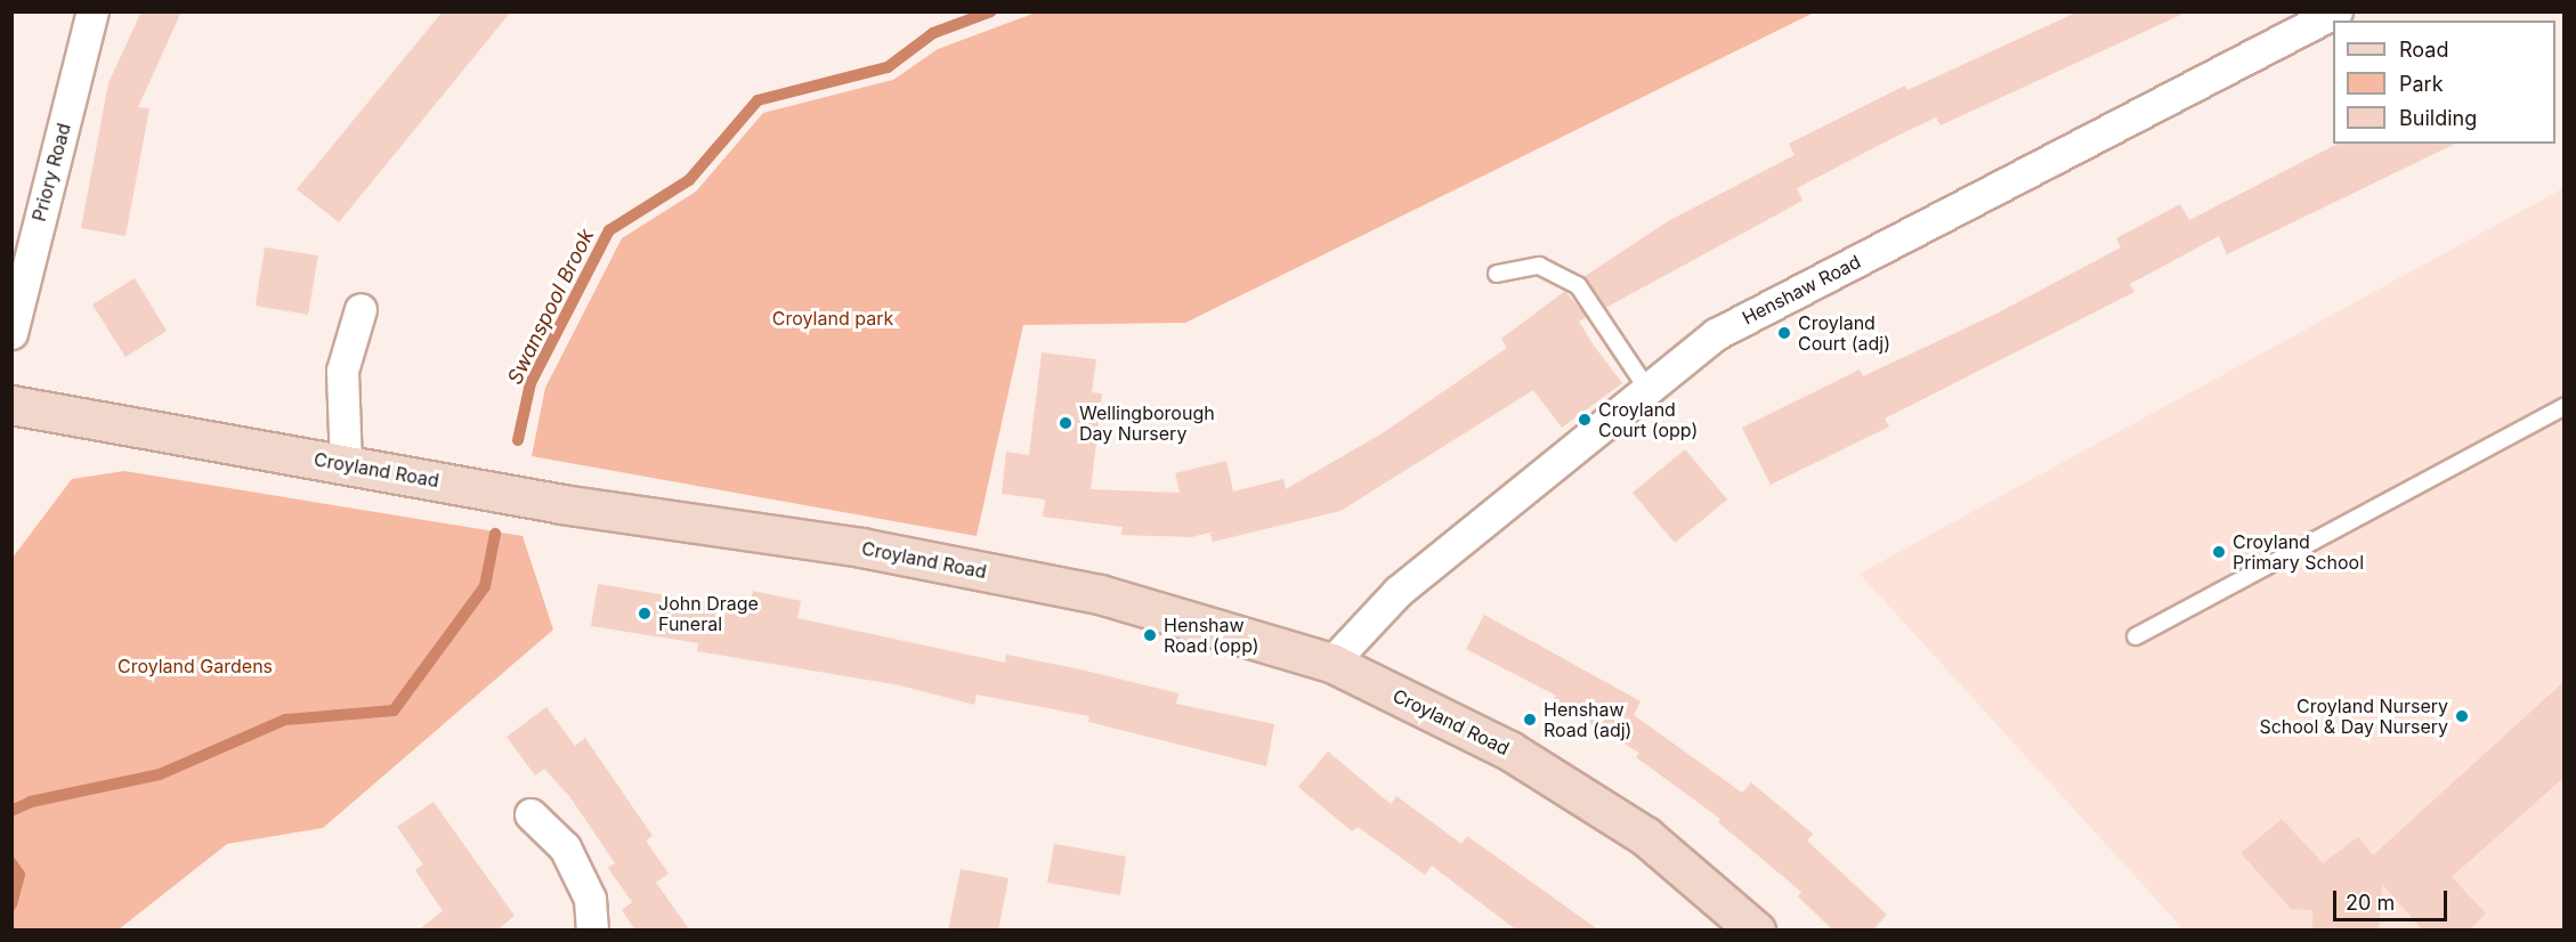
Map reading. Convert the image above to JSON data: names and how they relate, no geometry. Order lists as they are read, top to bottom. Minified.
{"streets":{"main road":["Croyland Road"],"street":["Priory Road","Henshaw Road"]},"crossings":[["Henshaw Road","Croyland Road"]],"water":["Swanspool Brook"],"parks":["Croyland park","Croyland Gardens"],"places":["Croyland Court (adj)","Croyland Court (opp)","Wellingborough Day Nursery","Croyland Primary School","John Drage Funeral","Henshaw Road (opp)","Croyland Nursery School & Day Nursery","Henshaw Road (adj)"],"legend":["Road","Park","Building"],"scale_bar":"20 m"}
